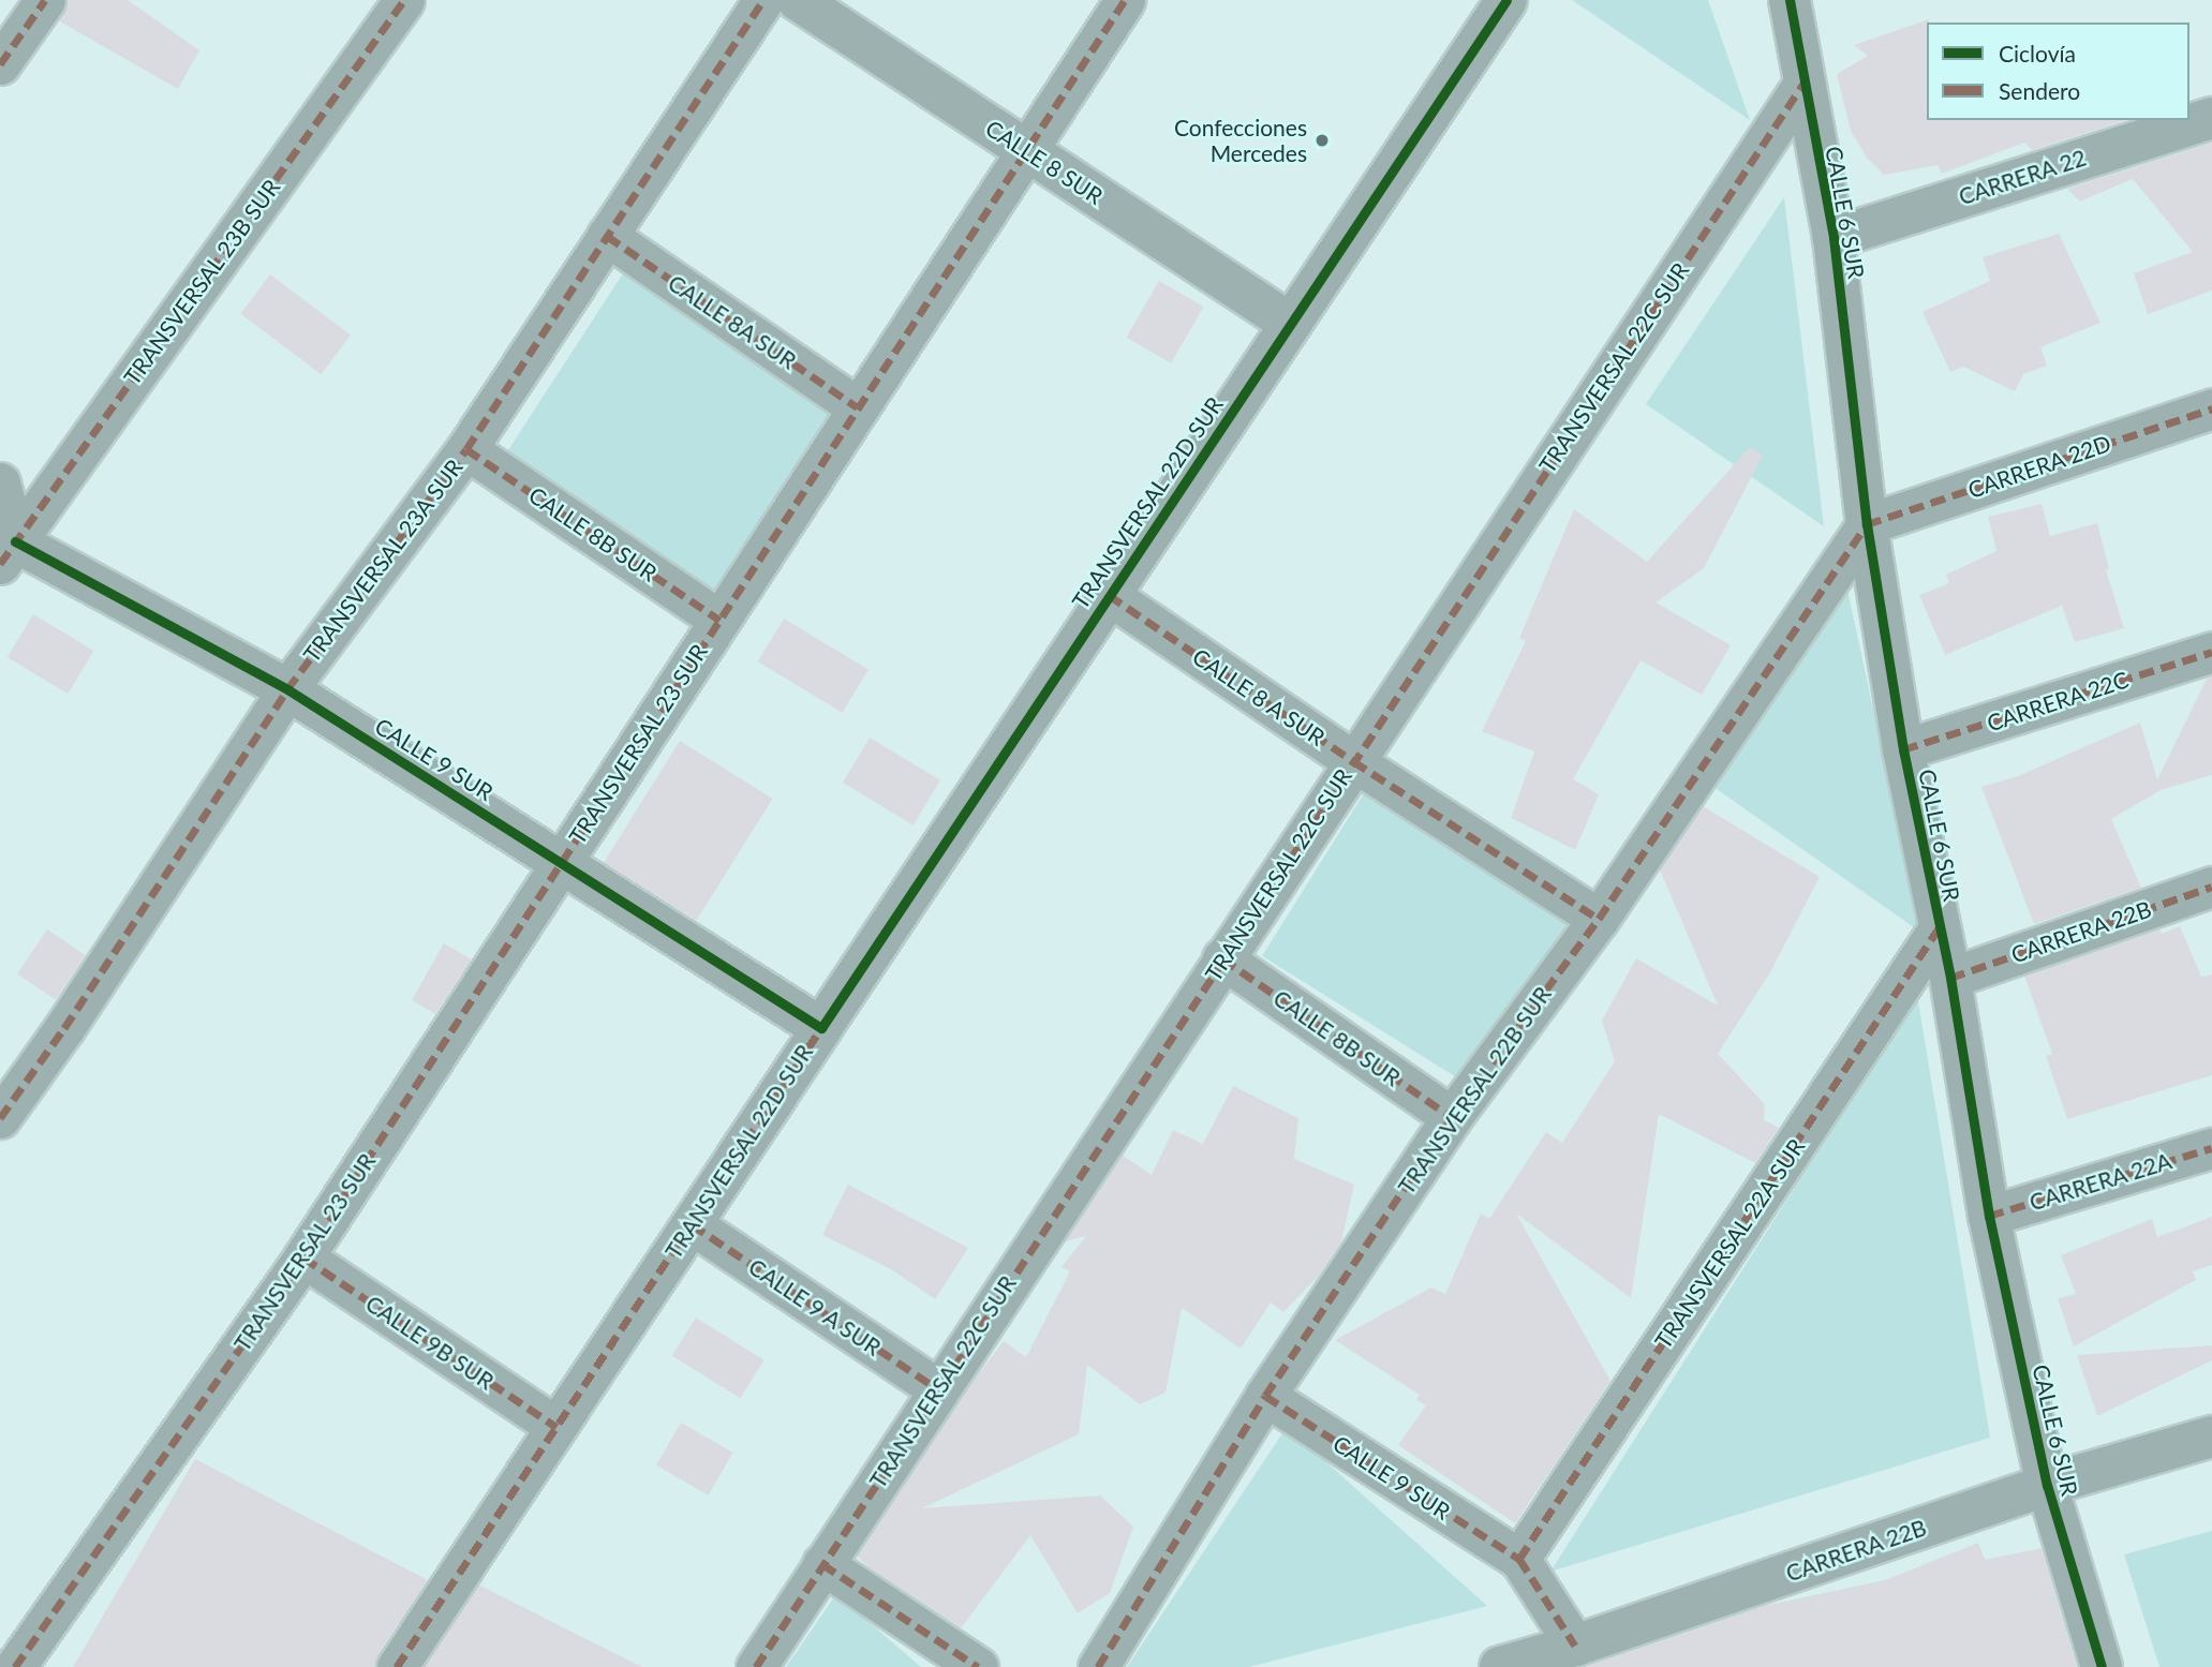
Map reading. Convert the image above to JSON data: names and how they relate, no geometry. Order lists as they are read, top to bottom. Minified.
{"streets":{"street":["CALLE 8 SUR","CARRERA 22","CALLE 6 SUR","TRANSVERSAL 23B SUR","CALLE 8A SUR","TRANSVERSAL 22C SUR","CARRERA 22D","TRANSVERSAL 22D SUR","CALLE 8B SUR","TRANSVERSAL 23A SUR","CALLE 8 A SUR","CARRERA 22C","TRANSVERSAL 23 SUR","CALLE 9 SUR","CARRERA 22B","TRANSVERSAL 22B SUR","CARRERA 22A","TRANSVERSAL 22A SUR","CALLE 9 A SUR","CALLE 9B SUR"]},"crossings":[["CALLE 8 SUR","TRANSVERSAL 22D SUR"],["CALLE 8 SUR","TRANSVERSAL 23 SUR"],["CARRERA 22","CALLE 6 SUR"],["CALLE 6 SUR","TRANSVERSAL 22C SUR"],["CALLE 6 SUR","CARRERA 22D"],["CALLE 6 SUR","CARRERA 22C"],["CALLE 6 SUR","CARRERA 22B"],["CALLE 6 SUR","TRANSVERSAL 22B SUR"],["CALLE 6 SUR","CARRERA 22A"],["CALLE 6 SUR","TRANSVERSAL 22A SUR"],["TRANSVERSAL 23B SUR","CALLE 9 SUR"],["CALLE 8A SUR","TRANSVERSAL 23A SUR"],["CALLE 8A SUR","TRANSVERSAL 23 SUR"],["TRANSVERSAL 22C SUR","CALLE 8B SUR"],["TRANSVERSAL 22C SUR","CALLE 8 A SUR"],["TRANSVERSAL 22C SUR","CALLE 9 A SUR"],["CARRERA 22D","TRANSVERSAL 22B SUR"],["TRANSVERSAL 22D SUR","CALLE 8 A SUR"],["TRANSVERSAL 22D SUR","CALLE 9 SUR"],["TRANSVERSAL 22D SUR","CALLE 9 A SUR"],["TRANSVERSAL 22D SUR","CALLE 9B SUR"],["CALLE 8B SUR","TRANSVERSAL 23A SUR"],["CALLE 8B SUR","TRANSVERSAL 23 SUR"],["CALLE 8B SUR","TRANSVERSAL 22B SUR"],["TRANSVERSAL 23A SUR","CALLE 9 SUR"],["CALLE 8 A SUR","TRANSVERSAL 22B SUR"],["TRANSVERSAL 23 SUR","CALLE 9 SUR"],["TRANSVERSAL 23 SUR","CALLE 9B SUR"],["CALLE 9 SUR","TRANSVERSAL 22B SUR"],["CALLE 9 SUR","TRANSVERSAL 22A SUR"]],"places":["Confecciones Mercedes"],"legend":["Ciclovía","Sendero"]}
